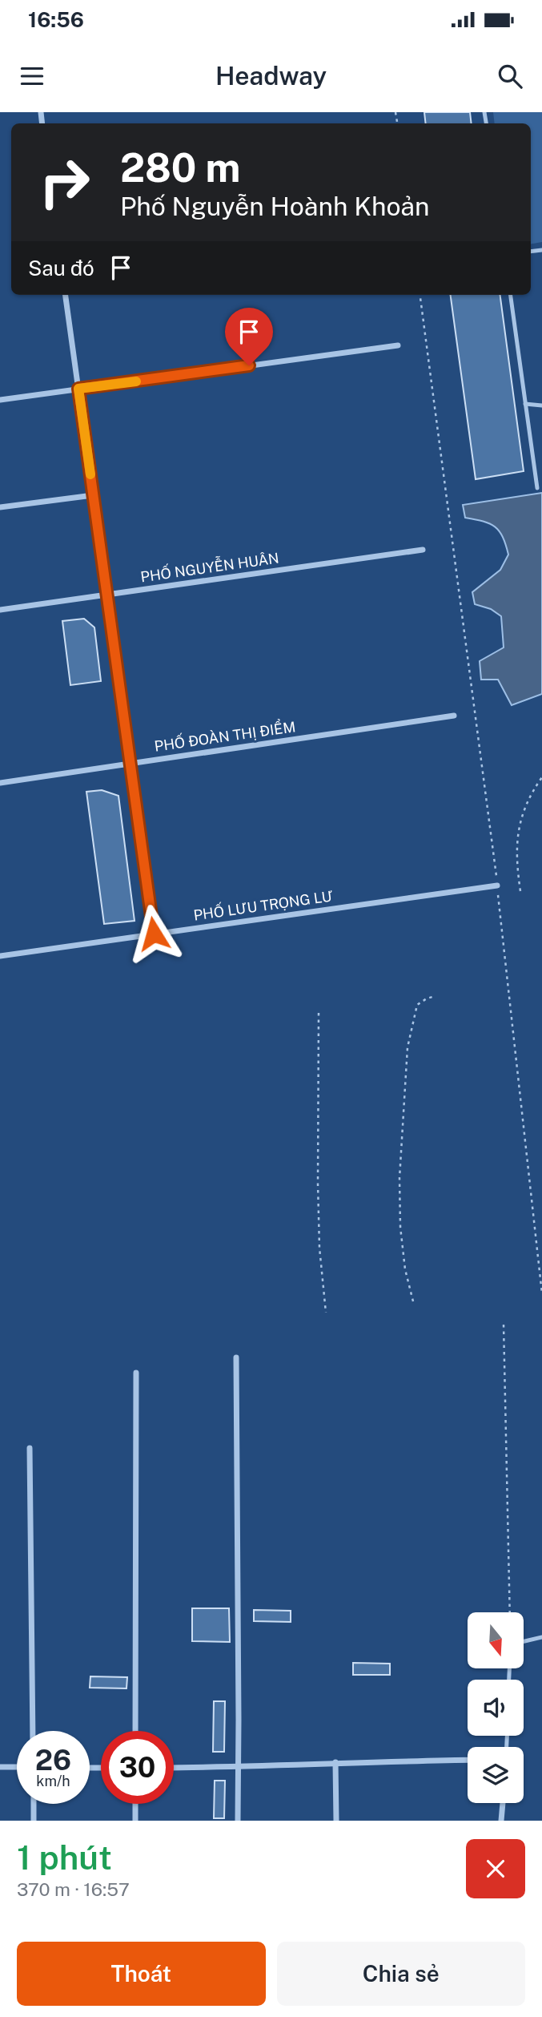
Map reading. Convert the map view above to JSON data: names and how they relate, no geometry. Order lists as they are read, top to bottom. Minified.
{"streets":{"street":["PHỐ NGUYỄN HUÂN","PHỐ ĐOÀN THỊ ĐIỂM","PHỐ LƯU TRỌNG LƯ"]},"north":"bottom","page":{"status":"16:56","header":"Headway","turn":["280 m","Phố Nguyễn Hoành Khoản"],"then":"Sau đó","speed":"26 km/h","limit":"30","heading":["1 phút","370 m · 16:57"],"buttons":["Thoát","Chia sẻ"]}}
